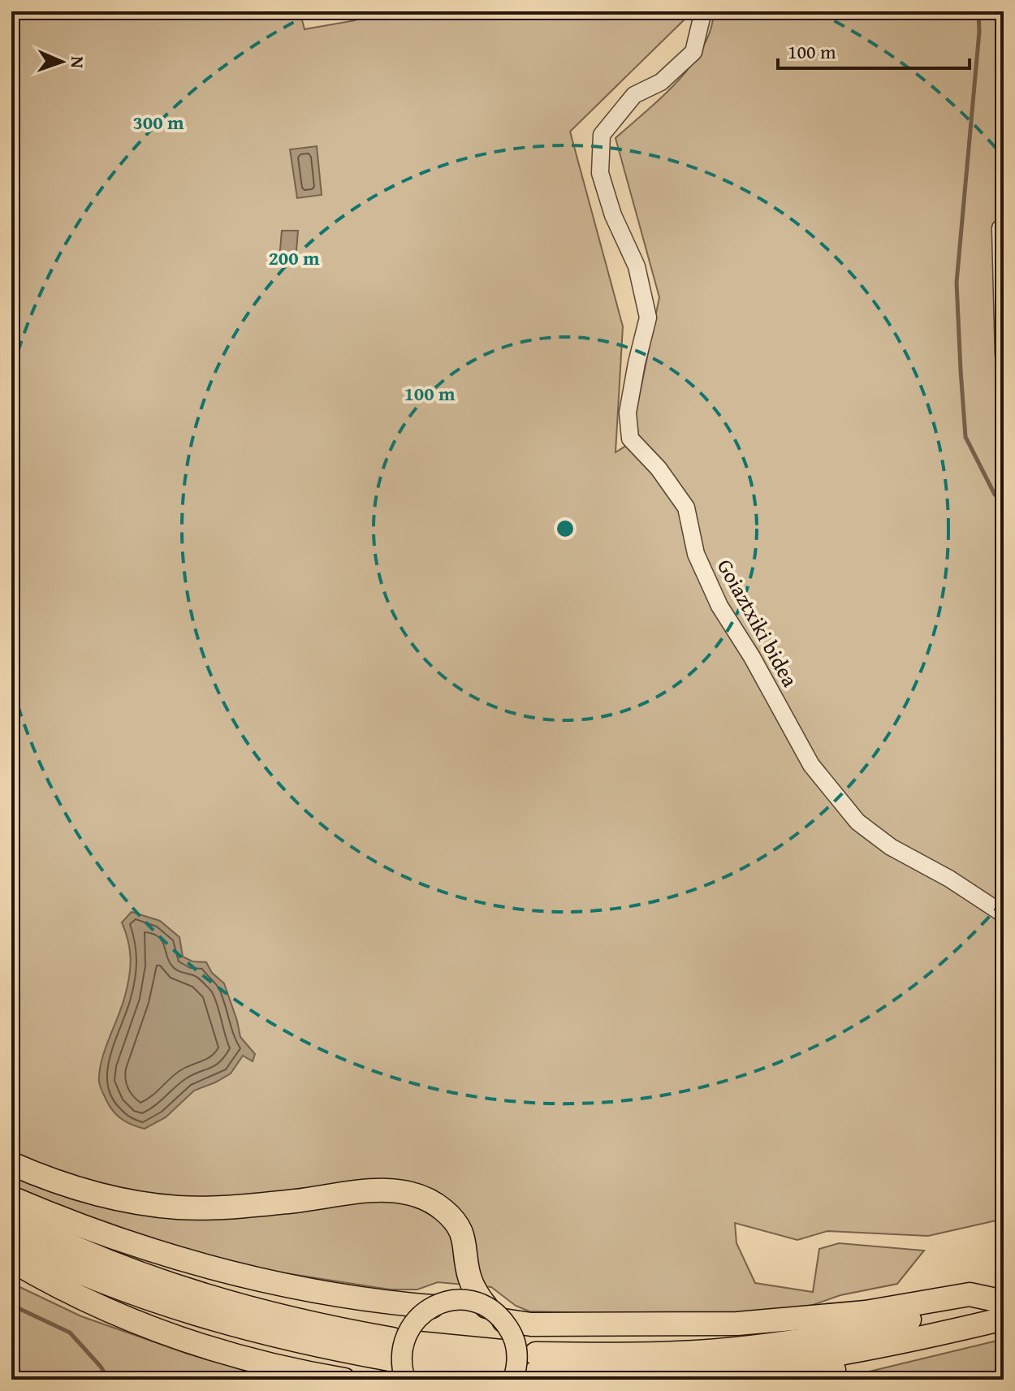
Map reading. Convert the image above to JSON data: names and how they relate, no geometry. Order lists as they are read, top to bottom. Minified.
{"streets":{"street":["Goiaztxiki bidea"]},"scale_bar":"100 m","north":"right","rings":["300 m","200 m","100 m"]}
